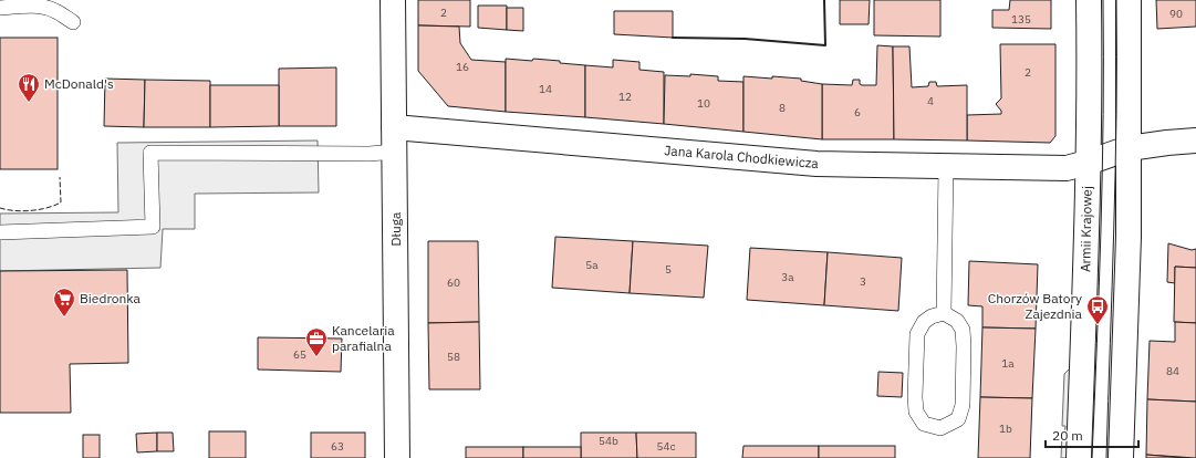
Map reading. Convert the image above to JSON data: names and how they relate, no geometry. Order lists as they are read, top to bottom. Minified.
{"streets":{"street":["Jana Karola Chodkiewicza","Długa","Armii Krajowej"]},"crossings":[["Jana Karola Chodkiewicza","Długa"],["Jana Karola Chodkiewicza","Armii Krajowej"]],"places":{"restaurant":["McDonald's"],"supermarket":["Biedronka"],"bus stop":["Chorzów Batory Zajezdnia"],"office":["Kancelaria parafialna"]},"house_numbers":["2","90","135","16","2","14","12","4","10","8","6","5a","5","3a","3","60","65","58","1a","84","1b","54b","63","54c"],"scale_bar":"20 m"}
